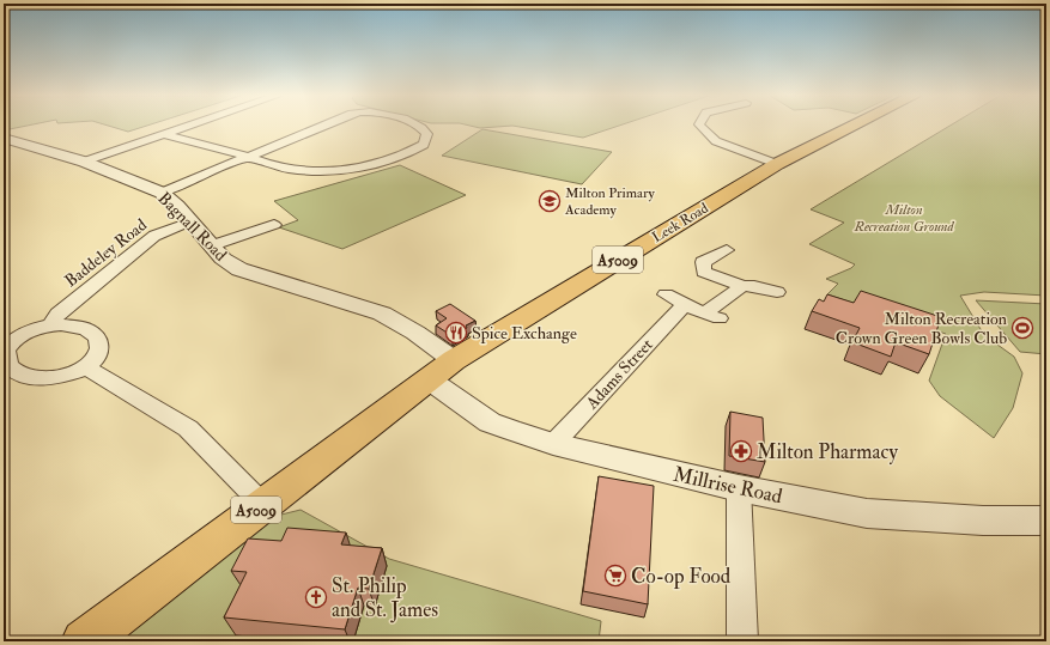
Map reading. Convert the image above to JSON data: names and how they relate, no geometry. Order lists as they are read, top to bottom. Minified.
{"streets":{"main road":["Leek Road","A5009"],"street":["Bagnall Road","Baddeley Road","Adams Street","Millrise Road"]},"crossings":[["Leek Road","Bagnall Road"],["Leek Road","A5009"],["Leek Road","Millrise Road"],["Bagnall Road","Baddeley Road"],["Bagnall Road","A5009"],["Bagnall Road","Millrise Road"],["A5009","Millrise Road"],["Adams Street","Millrise Road"]],"parks":["Milton Recreation Ground"],"places":{"school or university":["Milton Primary Academy"],"sports":["Milton Recreation Crown Green Bowls Club"],"restaurant":["Spice Exchange"],"pharmacy":["Milton Pharmacy"],"supermarket":["Co-op Food"],"church":["St. Philip and St. James"]}}
